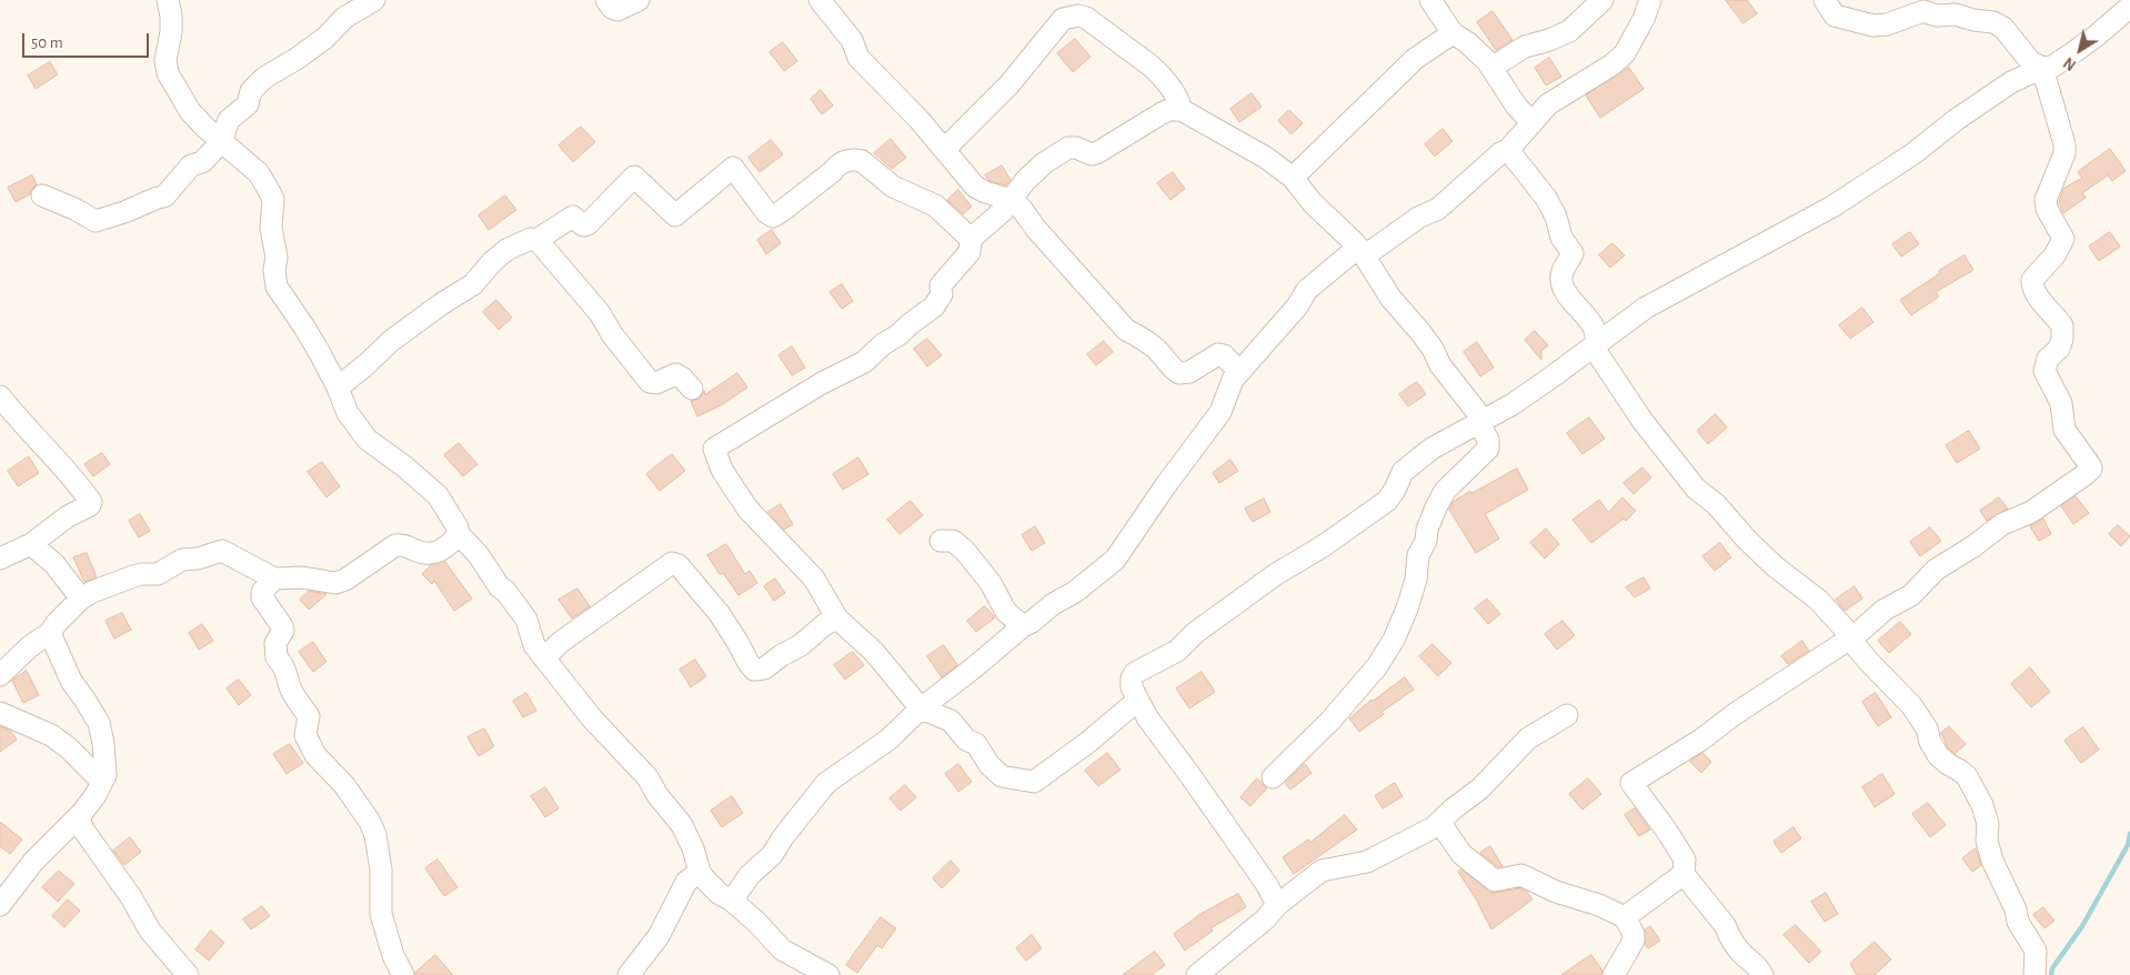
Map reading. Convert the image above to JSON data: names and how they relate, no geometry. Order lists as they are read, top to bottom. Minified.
{"scale_bar":"50 m","north":"bottom left"}
